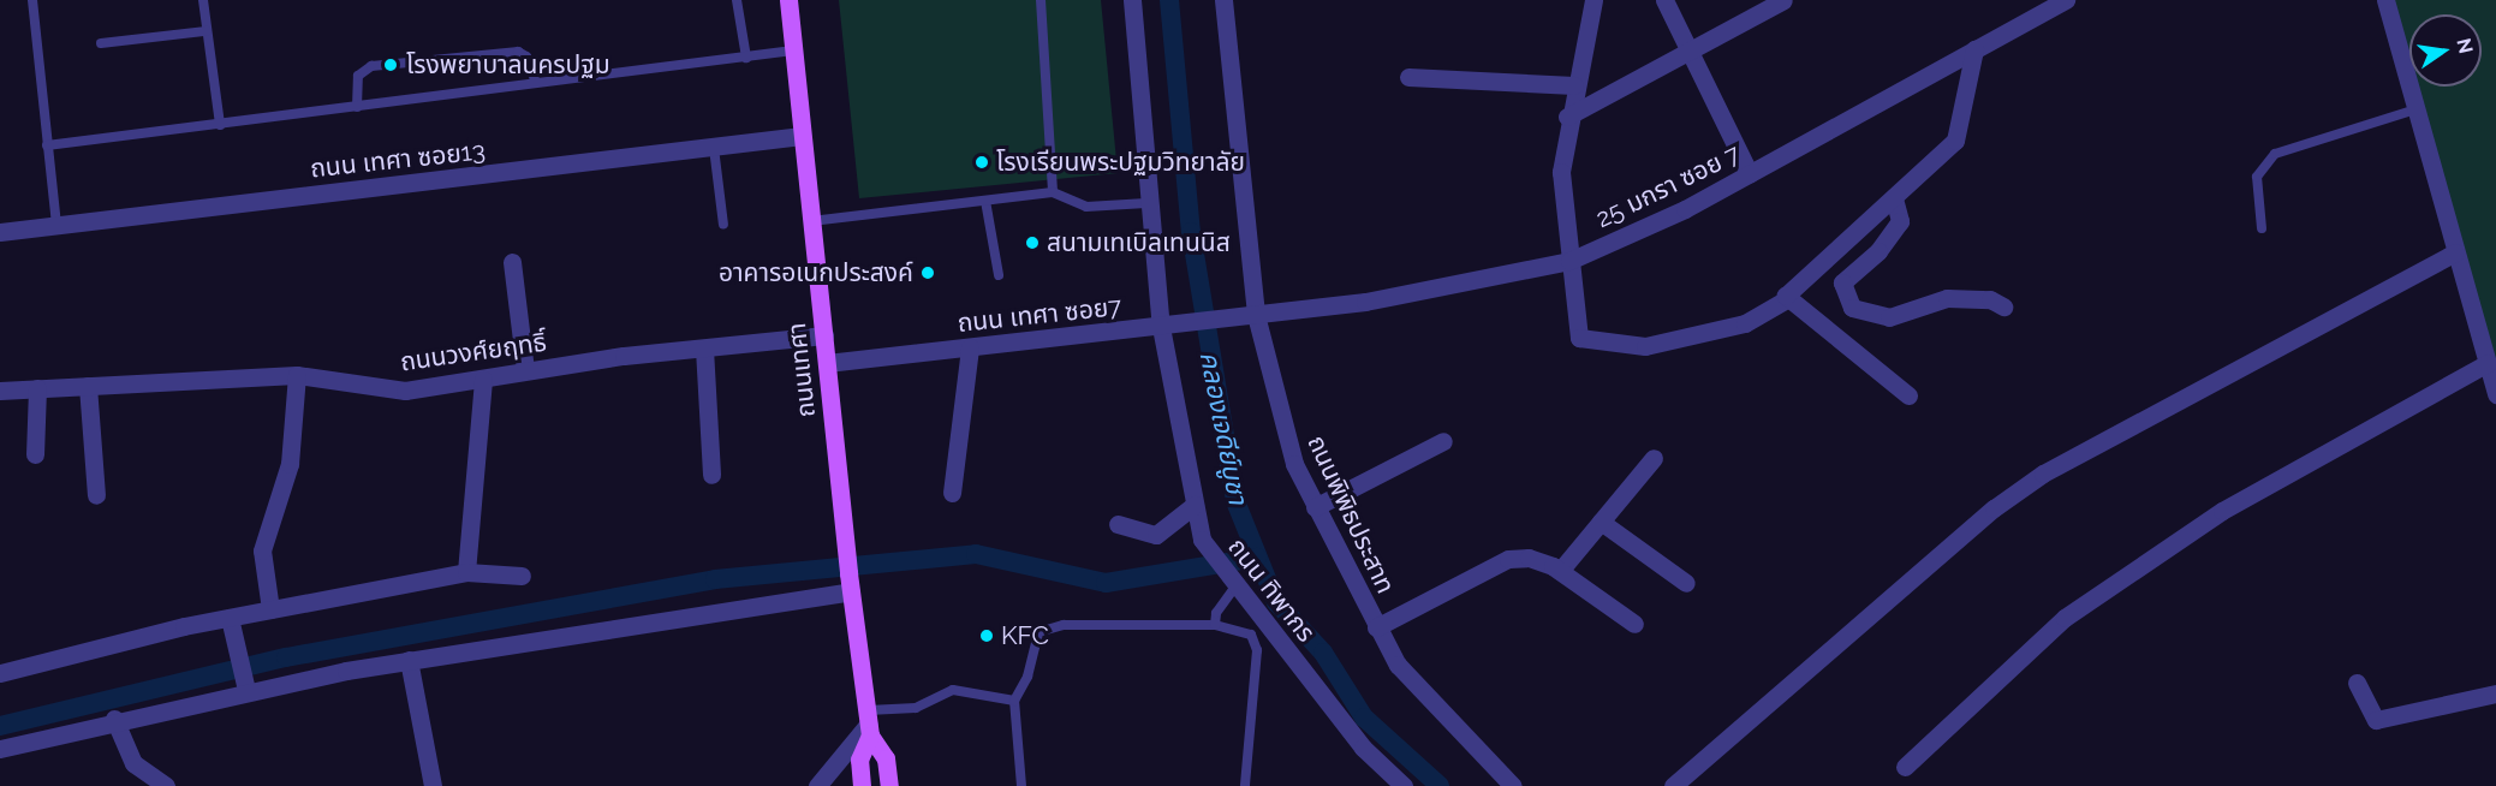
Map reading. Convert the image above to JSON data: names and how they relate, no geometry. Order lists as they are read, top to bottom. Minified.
{"streets":{"main road":["ถนนเทศา"],"street":["ถนน เทศา ซอย13","25 มกรา ซอย 7","ถนน เทศา ซอย7","ถนนวงศ์ยฤทธิ์","ถนนพิพิธประสาท","ถนน ทิพากร"]},"crossings":[["ถนน เทศา ซอย13","ถนนเทศา"],["25 มกรา ซอย 7","ถนน เทศา ซอย7"],["25 มกรา ซอย 7","ถนนพิพิธประสาท"],["ถนน เทศา ซอย7","ถนนเทศา"],["ถนน เทศา ซอย7","ถนนพิพิธประสาท"],["ถนน เทศา ซอย7","ถนน ทิพากร"],["ถนนวงศ์ยฤทธิ์","ถนนเทศา"]],"water":["คลองเจดีย์บูชา"],"places":["โรงพยาบาลนครปฐม","โรงเรียนพระปฐมวิทยาลัย","สนามเทเบิลเทนนิส","อาคารอเนกประสงค์","KFC"],"north":"right"}
